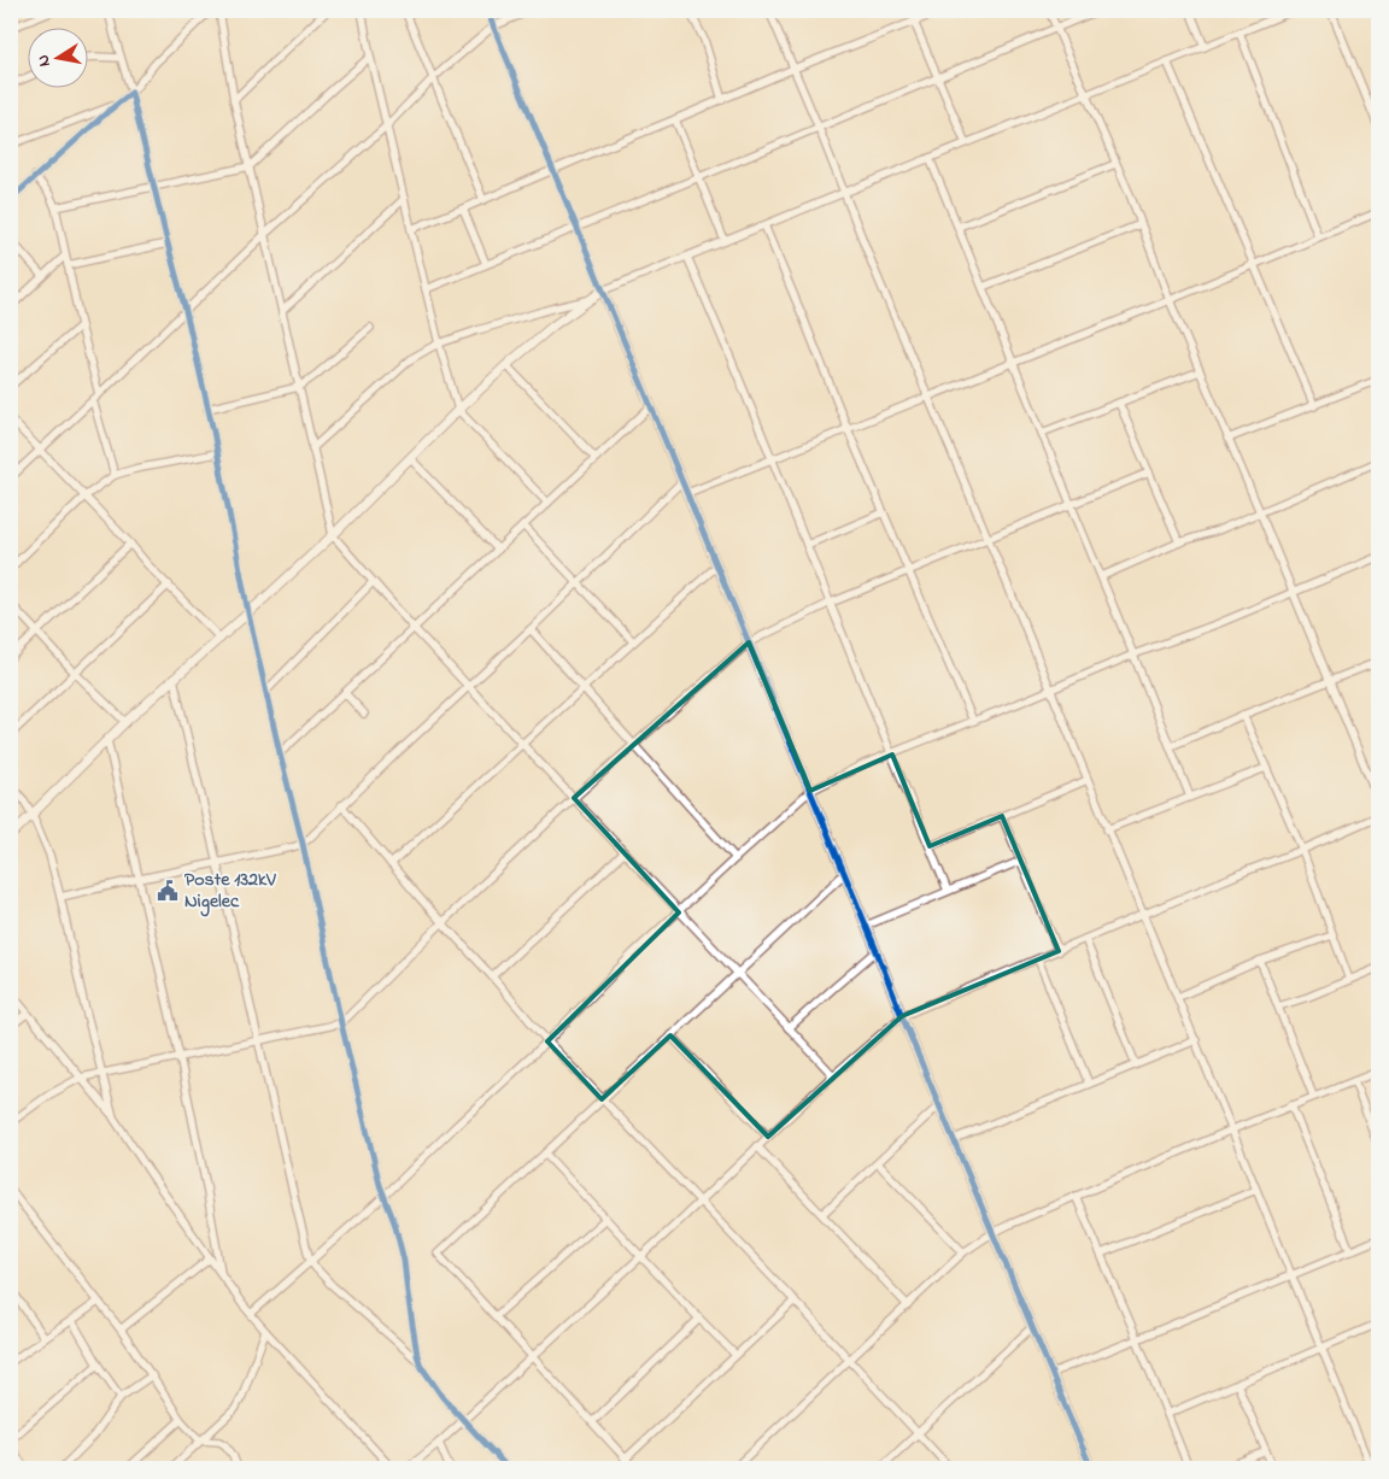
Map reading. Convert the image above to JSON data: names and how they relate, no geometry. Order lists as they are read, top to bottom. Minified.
{"places":{"public building":["Poste 132kV Nigelec"]},"north":"left"}
